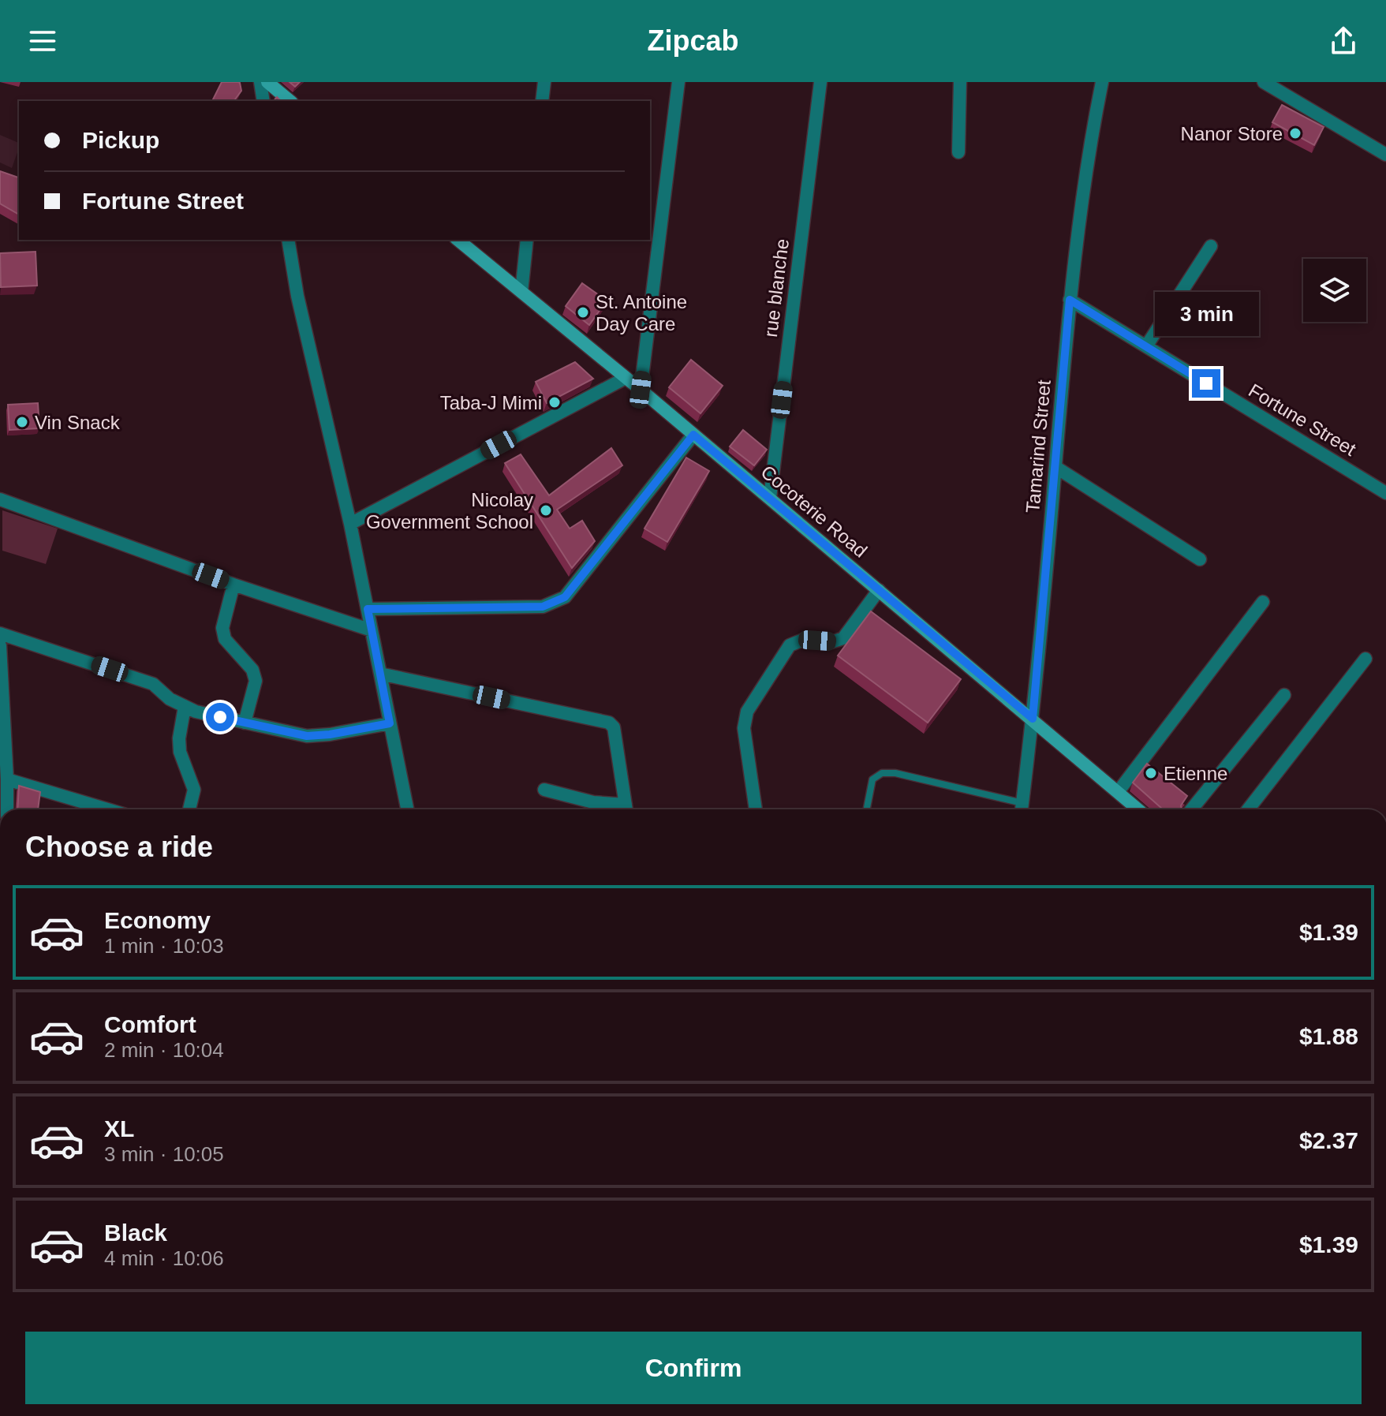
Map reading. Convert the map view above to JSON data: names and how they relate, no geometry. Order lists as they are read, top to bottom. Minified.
{"streets":{"street":["rue blanche","Fortune Street","Tamarind Street","Cocoterie Road"]},"crossings":[["rue blanche","Cocoterie Road"],["Fortune Street","Tamarind Street"],["Tamarind Street","Cocoterie Road"]],"places":["Nanor Store","St. Antoine Day Care","Taba-J Mimi","Vin Snack","Nicolay Government School","Etienne"],"page":{"header":"Zipcab","banner":["Pickup","Fortune Street"],"bubble":"3 min","heading":"Choose a ride","list":[{"name":"Economy","note":"1 min · 10:03","value":"$1.39"},{"name":"Comfort","note":"2 min · 10:04","value":"$1.88"},{"name":"XL","note":"3 min · 10:05","value":"$2.37"},{"name":"Black","note":"4 min · 10:06","value":"$1.39"}],"buttons":"Confirm"}}
